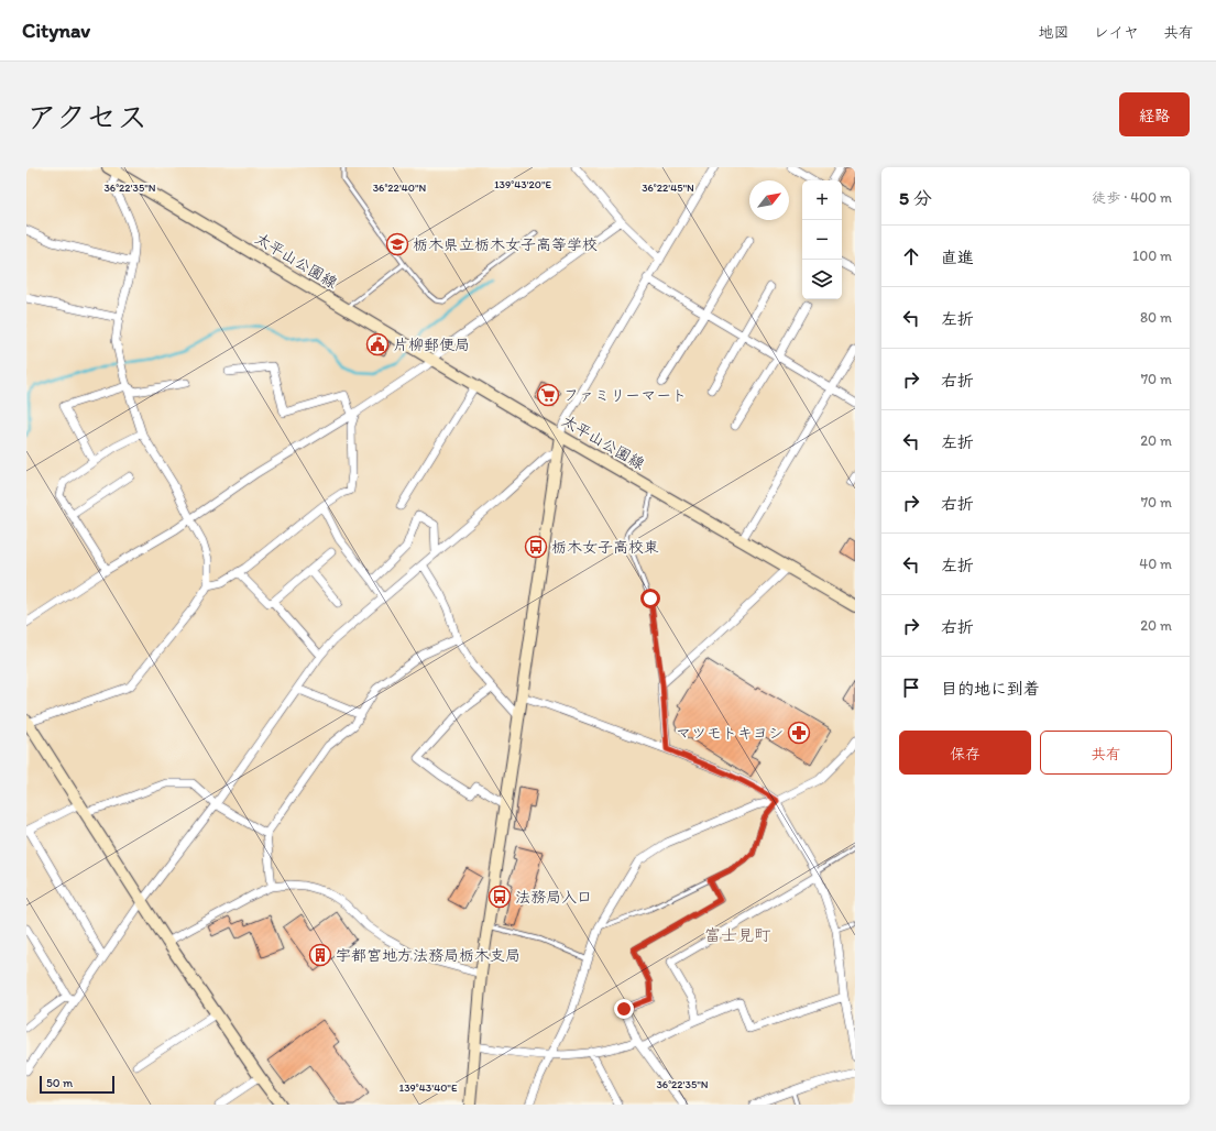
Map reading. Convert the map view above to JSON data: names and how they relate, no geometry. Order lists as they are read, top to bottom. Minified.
{"streets":{"street":["太平山公園線"]},"districts":["富士見町"],"places":{"school or university":["栃木県立栃木女子高等学校"],"public building":["片柳郵便局"],"supermarket":["ファミリーマート"],"bus stop":["栃木女子高校東","法務局入口"],"pharmacy":["マツモトキヨシ"],"building":["宇都宮地方法務局栃木支局"]},"scale_bar":"50 m","north":"top right","page":{"header":"Citynav","nav":["地図","レイヤ","共有"],"title":"アクセス","buttons":["経路",["保存","共有"]],"heading":["5 分","徒歩 · 400 m"],"map_buttons":["+","−"],"list":[["直進","100 m"],["左折","80 m"],["右折","70 m"],["左折","20 m"],["右折","70 m"],["左折","40 m"],["右折","20 m"],"目的地に到着"],"scale":"50 m"},"coordinates":["139°43'20\"E","36°22'35\"N","36°22'40\"N","36°22'45\"N","139°43'40\"E"]}
